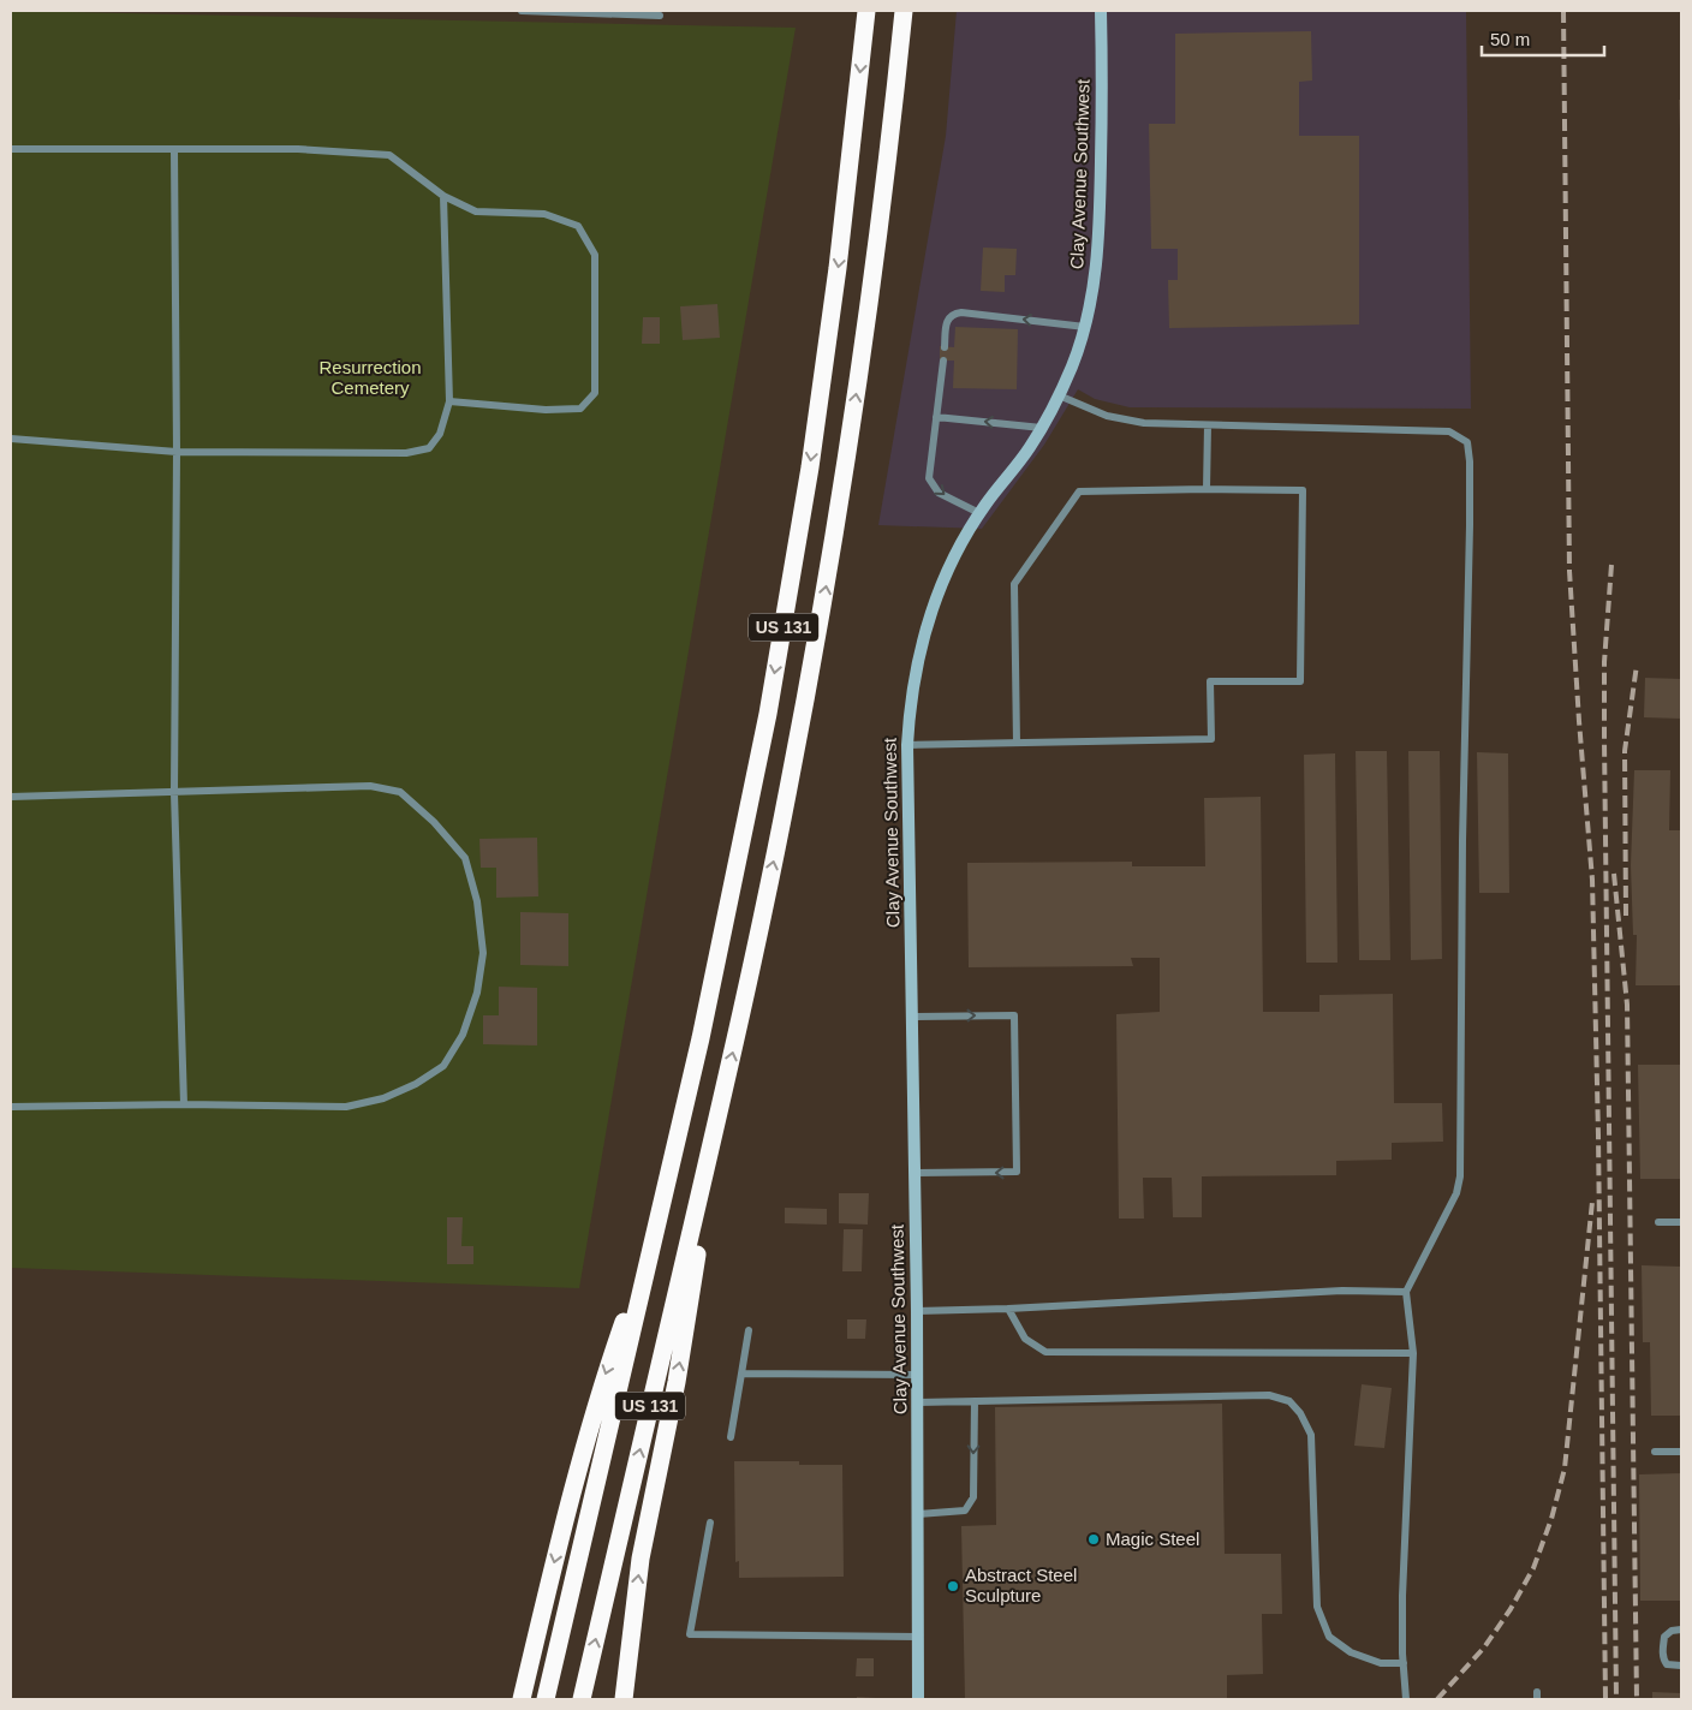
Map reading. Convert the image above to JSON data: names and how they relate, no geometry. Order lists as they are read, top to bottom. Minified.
{"streets":{"highway":["US 131"],"street":["Clay Avenue Southwest"]},"parks":["Resurrection Cemetery"],"places":["Magic Steel","Abstract Steel Sculpture"],"scale_bar":"50 m"}
